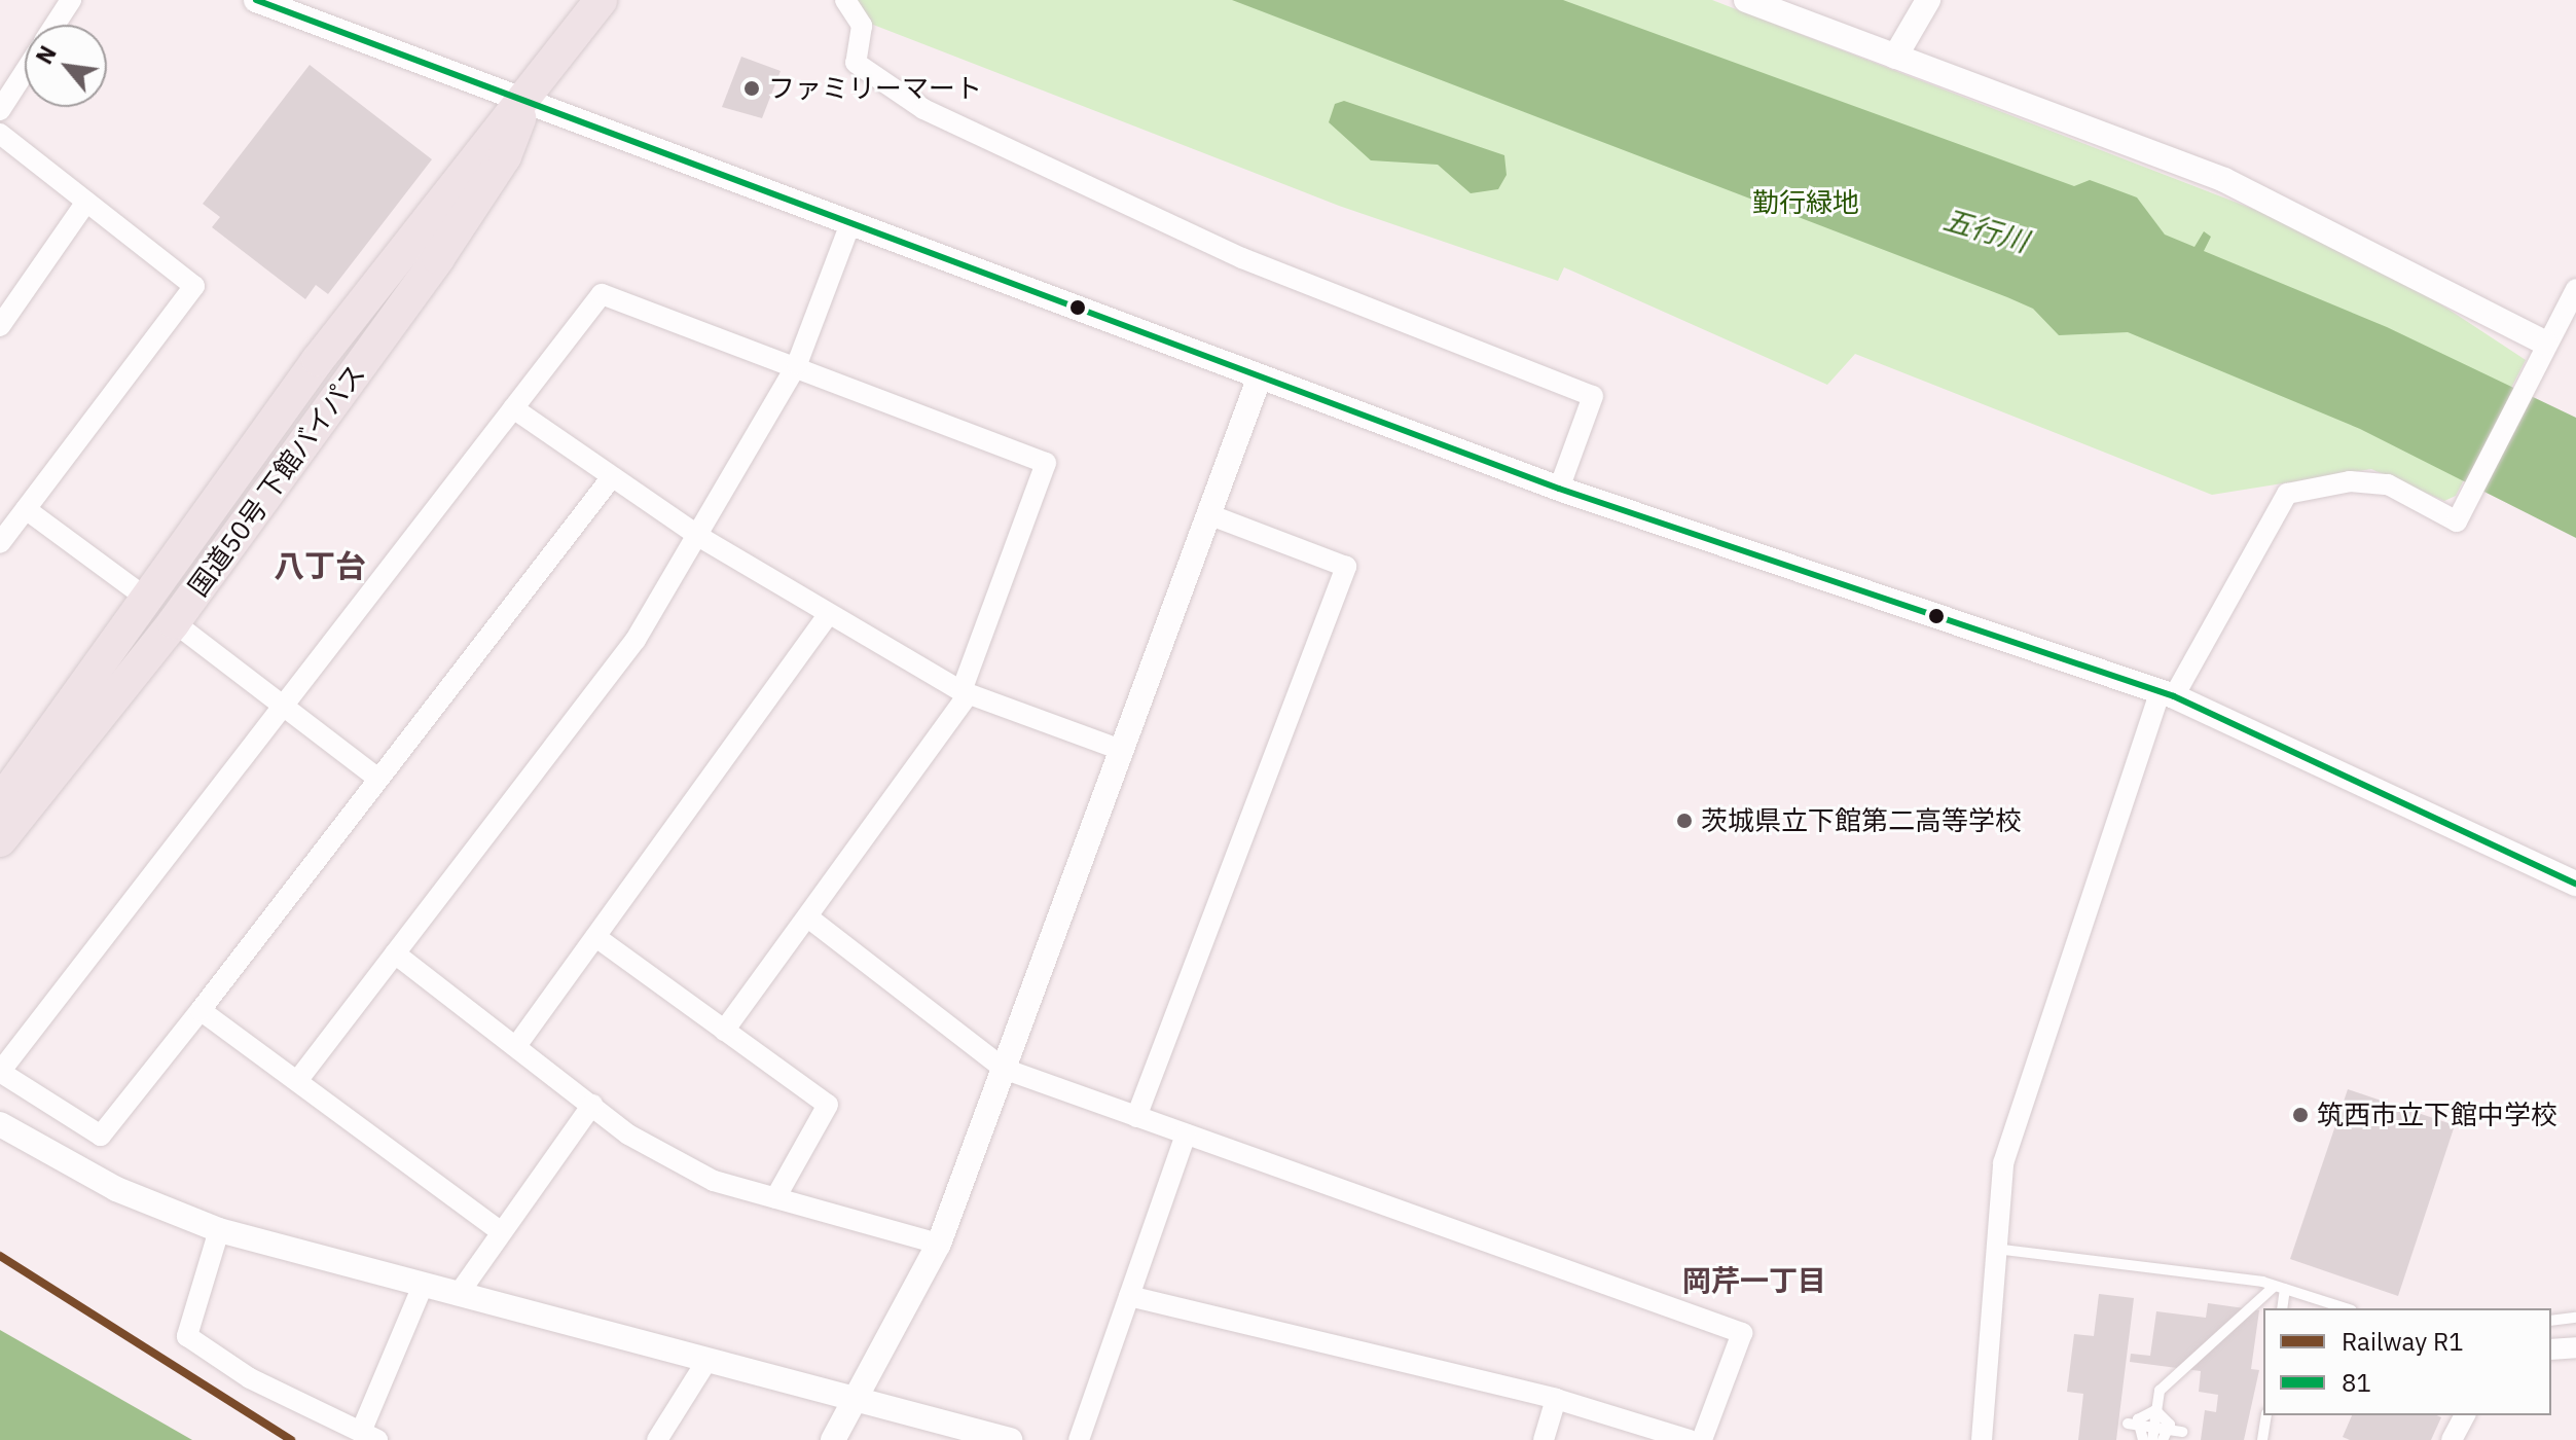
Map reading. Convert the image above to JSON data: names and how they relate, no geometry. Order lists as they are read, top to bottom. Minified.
{"streets":{"highway":["国道50号 下館バイパス"]},"districts":["八丁台","岡芹一丁目"],"water":["五行川"],"parks":["勤行緑地"],"places":["ファミリーマート","茨城県立下館第二高等学校","筑西市立下館中学校"],"lines":["transit line 81","rail line R1"],"legend":["Railway R1","81"],"north":"top left"}
